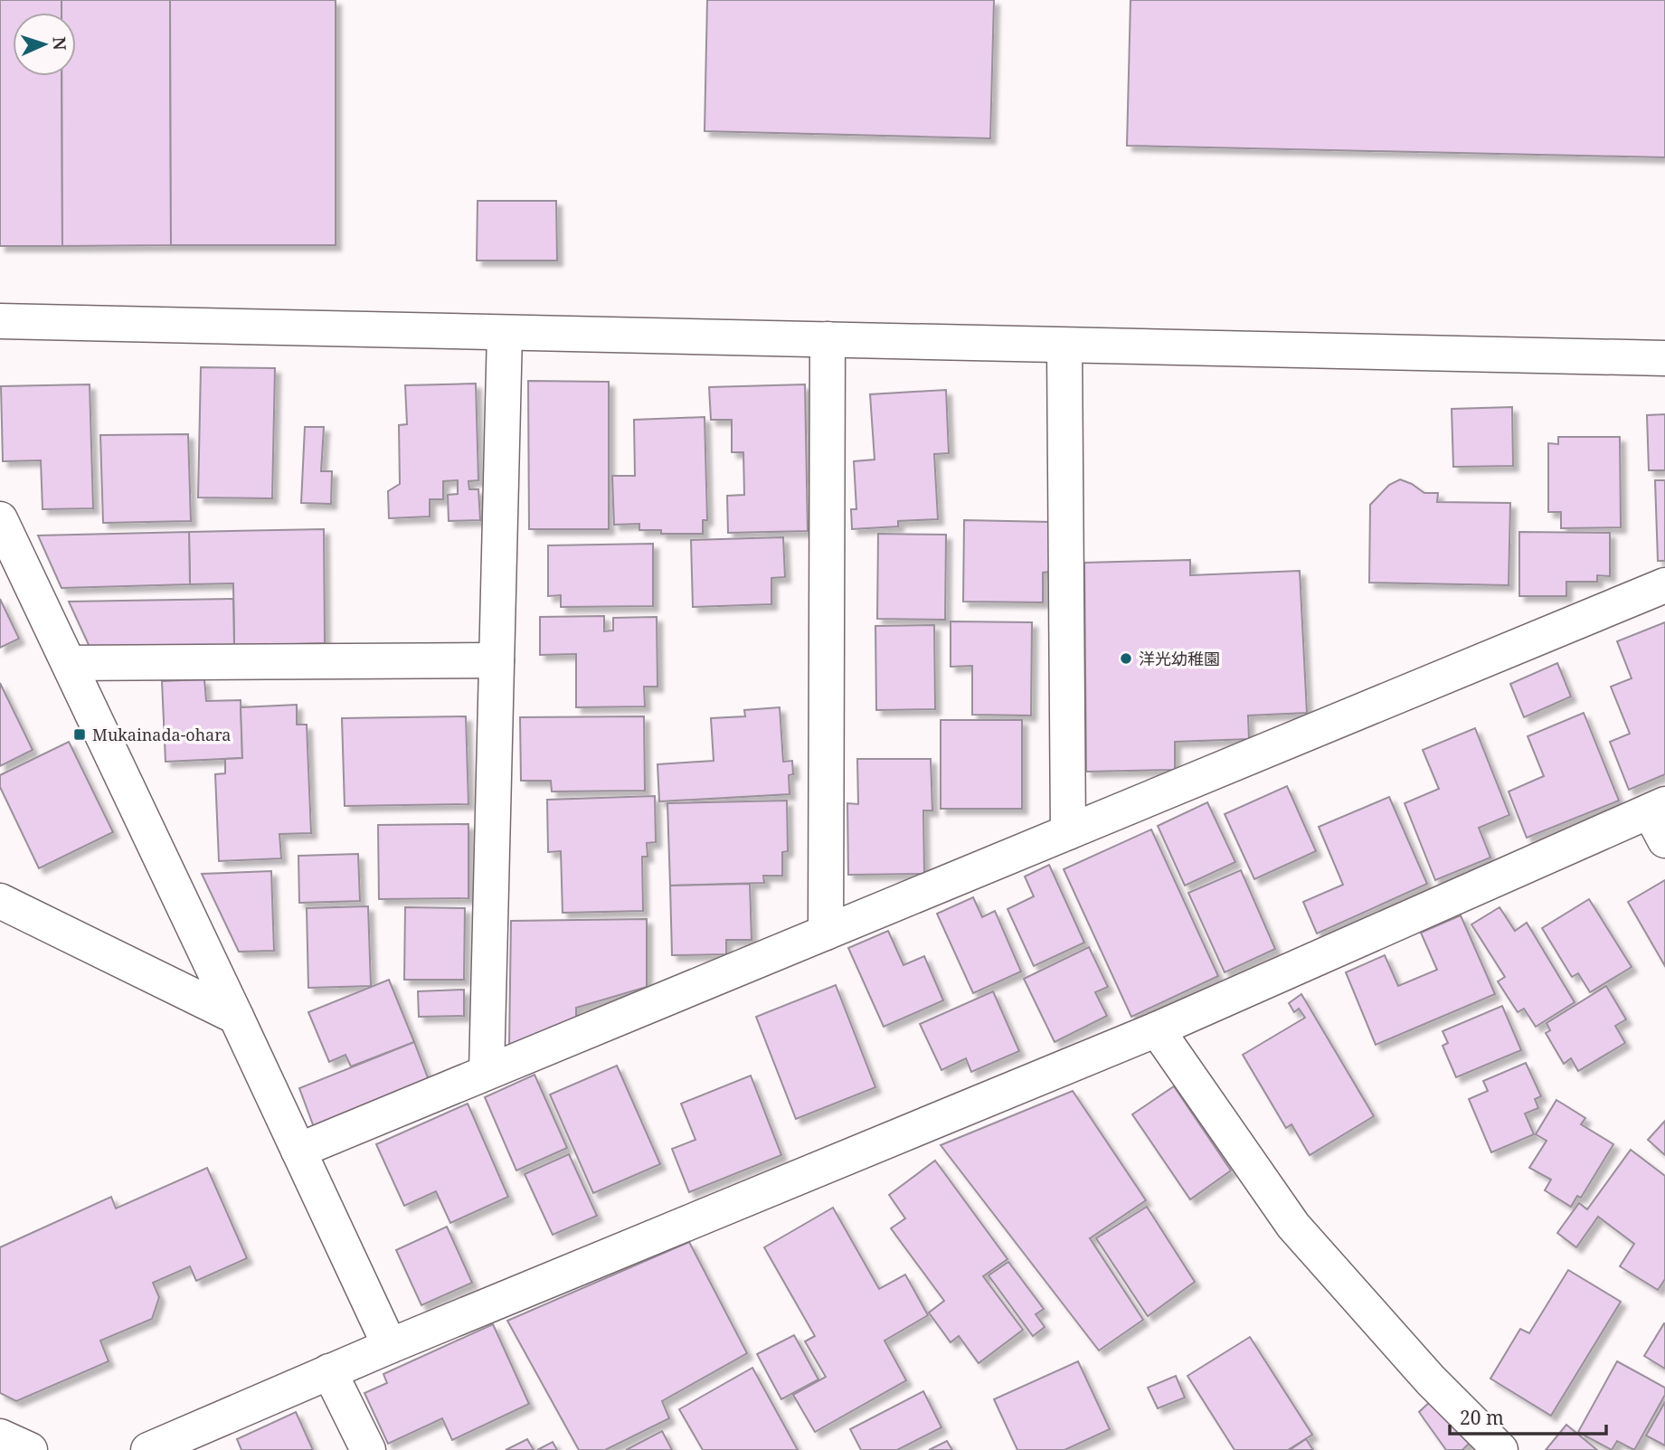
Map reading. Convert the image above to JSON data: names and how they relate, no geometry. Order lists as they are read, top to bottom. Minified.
{"places":{"other":["洋光幼稚園"],"transit":["Mukainada-ohara"]},"scale_bar":"20 m","north":"right"}
